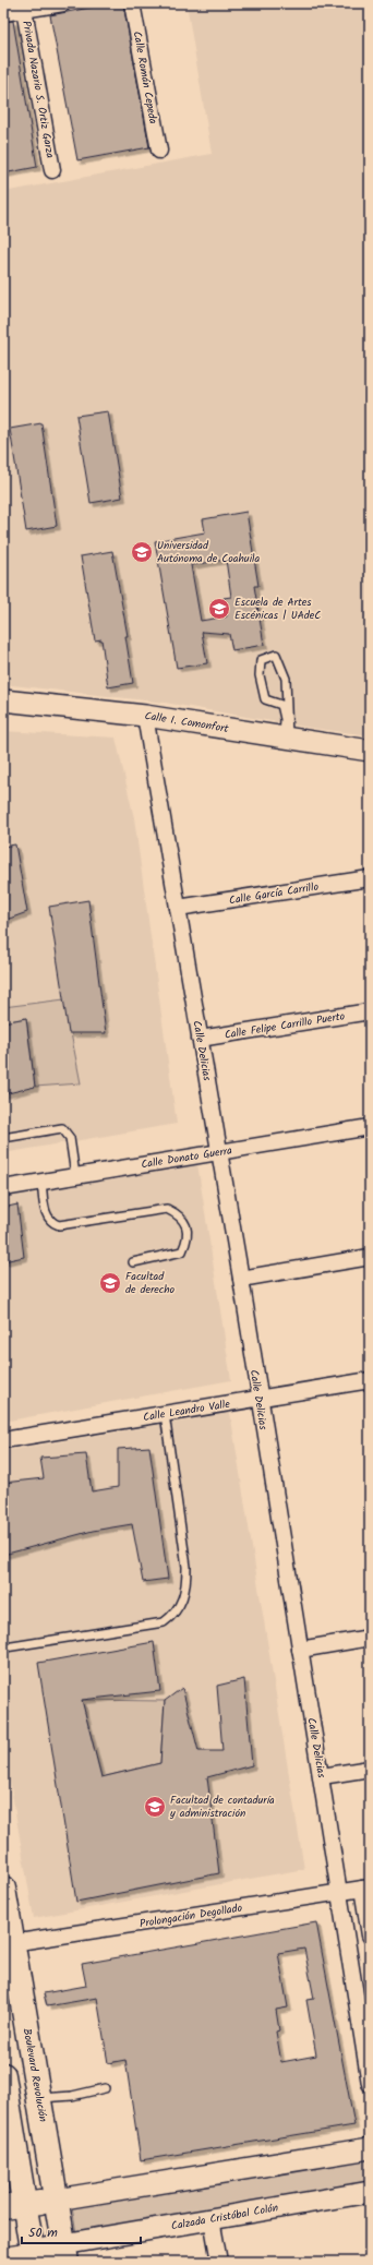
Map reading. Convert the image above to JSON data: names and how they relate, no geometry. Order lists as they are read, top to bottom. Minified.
{"streets":{"main road":["Calle I. Comonfort","Boulevard Revolución","Calzada Cristóbal Colón"],"street":["Calle Román Cepeda","Privada Nazario S. Ortiz Garza","Calle García Carrillo","Calle Felipe Carrillo Puerto","Calle Delicias","Calle Donato Guerra","Calle Leandro Valle","Prolongación Degollado"]},"crossings":[["Calle I. Comonfort","Calle Delicias"],["Calle García Carrillo","Calle Delicias"],["Calle Felipe Carrillo Puerto","Calle Delicias"],["Calle Delicias","Calle Donato Guerra"],["Calle Delicias","Calle Leandro Valle"],["Calle Delicias","Prolongación Degollado"],["Prolongación Degollado","Boulevard Revolución"],["Boulevard Revolución","Calzada Cristóbal Colón"]],"places":{"school or university":["Universidad Autónoma de Coahuila","Escuela de Artes Escénicas | UAdeC","Facultad de derecho","Facultad de contaduría y administración"]},"scale_bar":"50 m"}
